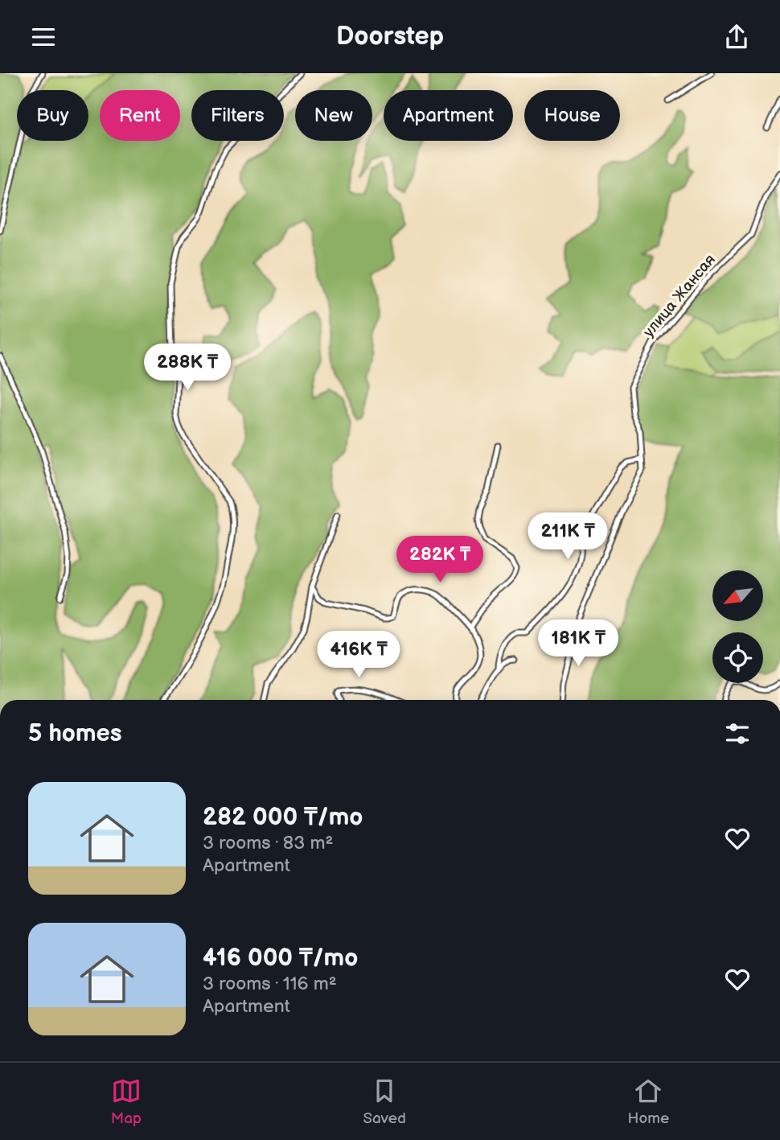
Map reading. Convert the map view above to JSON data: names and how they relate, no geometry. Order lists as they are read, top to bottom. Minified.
{"streets":{"street":["улица Жансая"]},"north":"bottom left","page":{"header":"Doorstep","chip":["Buy","Rent","Filters","New","Apartment","House"],"price":["288K ₸","211K ₸","282K ₸","181K ₸","416K ₸"],"heading":"5 homes","list":[{"name":"282 000 ₸/mo","note":"3 rooms · 83 m² · Apartment"},{"name":"416 000 ₸/mo","note":"3 rooms · 116 m² · Apartment"}],"tabs":["Map","Saved","Home"]}}
